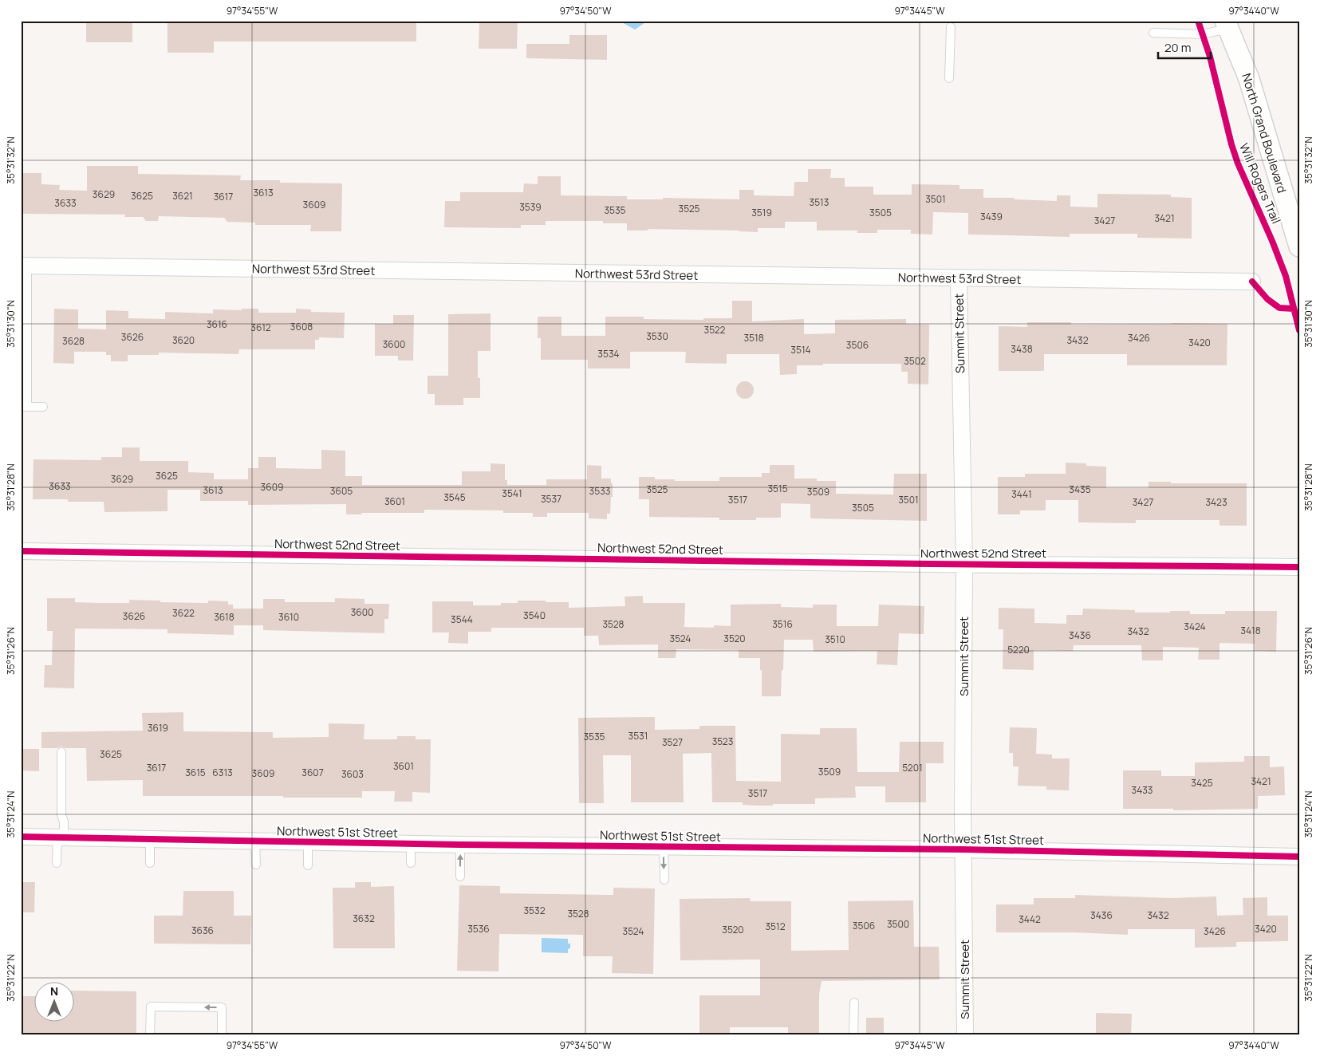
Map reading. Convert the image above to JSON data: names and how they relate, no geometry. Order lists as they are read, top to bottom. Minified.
{"streets":{"street":["North Grand Boulevard","Northwest 53rd Street","Summit Street","Northwest 52nd Street","Northwest 51st Street"],"cycle path":["Will Rogers Trail"]},"crossings":[["Northwest 53rd Street","Summit Street"],["Summit Street","Northwest 52nd Street"],["Summit Street","Northwest 51st Street"]],"house_numbers":["3613","3629","3625","3621","3617","3501","3513","3633","3609","3539","3525","3535","3519","3505","3439","3421","3427","3616","3608","3612","3522","3530","3626","3518","3426","3620","3432","3628","3420","3600","3506","3438","3514","3534","3502","3625","3629","3633","3609","3515","3525","3435","3613","3605","3533","3509","3541","3441","3545","3537","3517","3501","3601","3427","3423","3505","3600","3622","3540","3626","3618","3610","3544","3528","3516","3424","3418","3432","3436","3524","3520","3510","5220","3619","3531","3535","3523","3527","3625","3601","3617","5201","3509","3615","6313","3607","3609","3603","3421","3425","3433","3517","3532","3528","3436","3432","3632","3442","3500","3506","3512","3536","3420","3520","3636","3524","3426"],"scale_bar":"20 m","north":"top","coordinates":["97°34'55\"W","97°34'50\"W","97°34'45\"W","97°34'40\"W","35°31'32\"N","35°31'30\"N","35°31'28\"N","35°31'26\"N","35°31'24\"N","35°31'22\"N"]}
